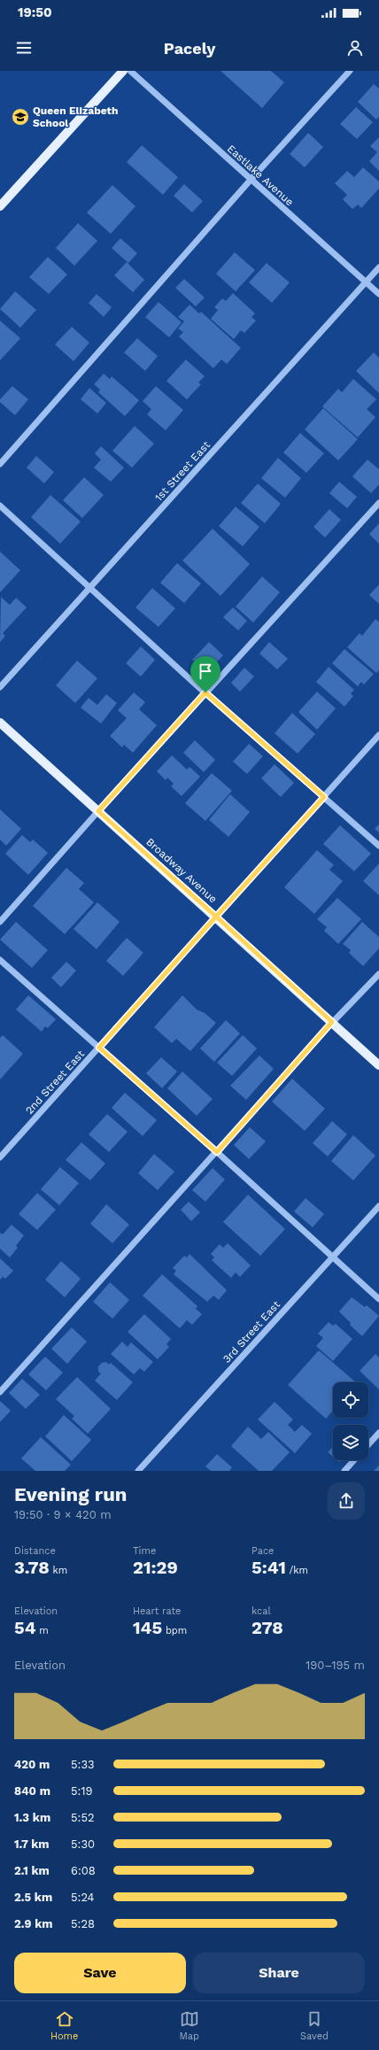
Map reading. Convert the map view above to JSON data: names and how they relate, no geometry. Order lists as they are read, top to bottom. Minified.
{"streets":{"main road":["Broadway Avenue"],"street":["Eastlake Avenue","1st Street East","2nd Street East","3rd Street East"]},"crossings":[["Eastlake Avenue","1st Street East"],["Broadway Avenue","2nd Street East"]],"places":{"school or university":["Queen Elizabeth School"]},"page":{"status":"19:50","header":"Pacely","heading":["Evening run","19:50 · 9 × 420 m"],"stats":[["Distance","3.78 km"],["Time","21:29"],["Pace","5:41 /km"],["Elevation","54 m"],["Heart rate","145 bpm"],["kcal","278"]],"chart":["Elevation","190–195 m"],"list":[{"name":"420 m","note":"5:33"},{"name":"840 m","note":"5:19"},{"name":"1.3 km","note":"5:52"},{"name":"1.7 km","note":"5:30"},{"name":"2.1 km","note":"6:08"},{"name":"2.5 km","note":"5:24"},{"name":"2.9 km","note":"5:28"}],"buttons":["Save","Share"],"tabs":["Home","Map","Saved"]}}
